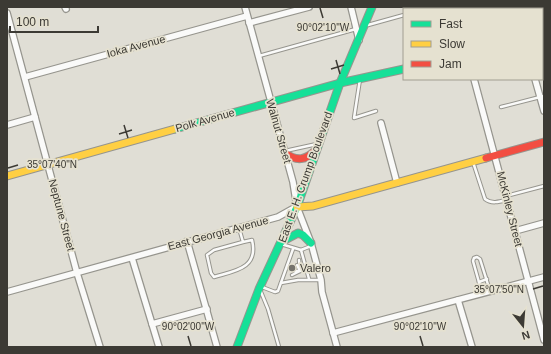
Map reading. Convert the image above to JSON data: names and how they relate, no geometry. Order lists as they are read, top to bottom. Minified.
{"streets":{"street":["Ioka Avenue","Polk Avenue","Walnut Street","East E. H. Crump Boulevard","McKinley Street","Neptune Street","East Georgia Avenue"]},"crossings":[["Ioka Avenue","Walnut Street"],["Ioka Avenue","Neptune Street"],["Polk Avenue","Walnut Street"],["Polk Avenue","East E. H. Crump Boulevard"],["Polk Avenue","Neptune Street"],["Walnut Street","East E. H. Crump Boulevard"],["Walnut Street","East Georgia Avenue"],["East E. H. Crump Boulevard","East Georgia Avenue"],["McKinley Street","East Georgia Avenue"],["Neptune Street","East Georgia Avenue"]],"places":["Valero"],"legend":["Fast","Slow","Jam"],"scale_bar":"100 m","north":"bottom","coordinates":["90°02'10\"W","35°07'40\"N","35°07'50\"N","90°02'00\"W"]}
